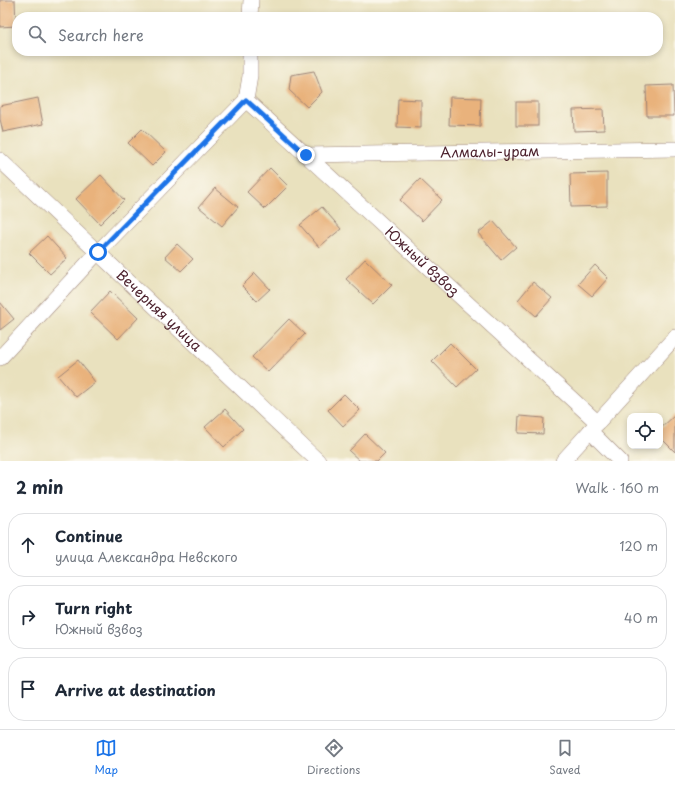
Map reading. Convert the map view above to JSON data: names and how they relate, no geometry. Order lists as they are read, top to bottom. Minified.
{"streets":{"street":["Алмалы-урам","Южный взвоз","Вечерняя улица"]},"crossings":[["Алмалы-урам","Южный взвоз"]],"page":{"search":"Search here","heading":["2 min","Walk · 160 m"],"list":[["Continue","улица Александра Невского","120 m"],["Turn right","Южный взвоз","40 m"],"Arrive at destination"],"nav":["Map","Directions","Saved"]}}
